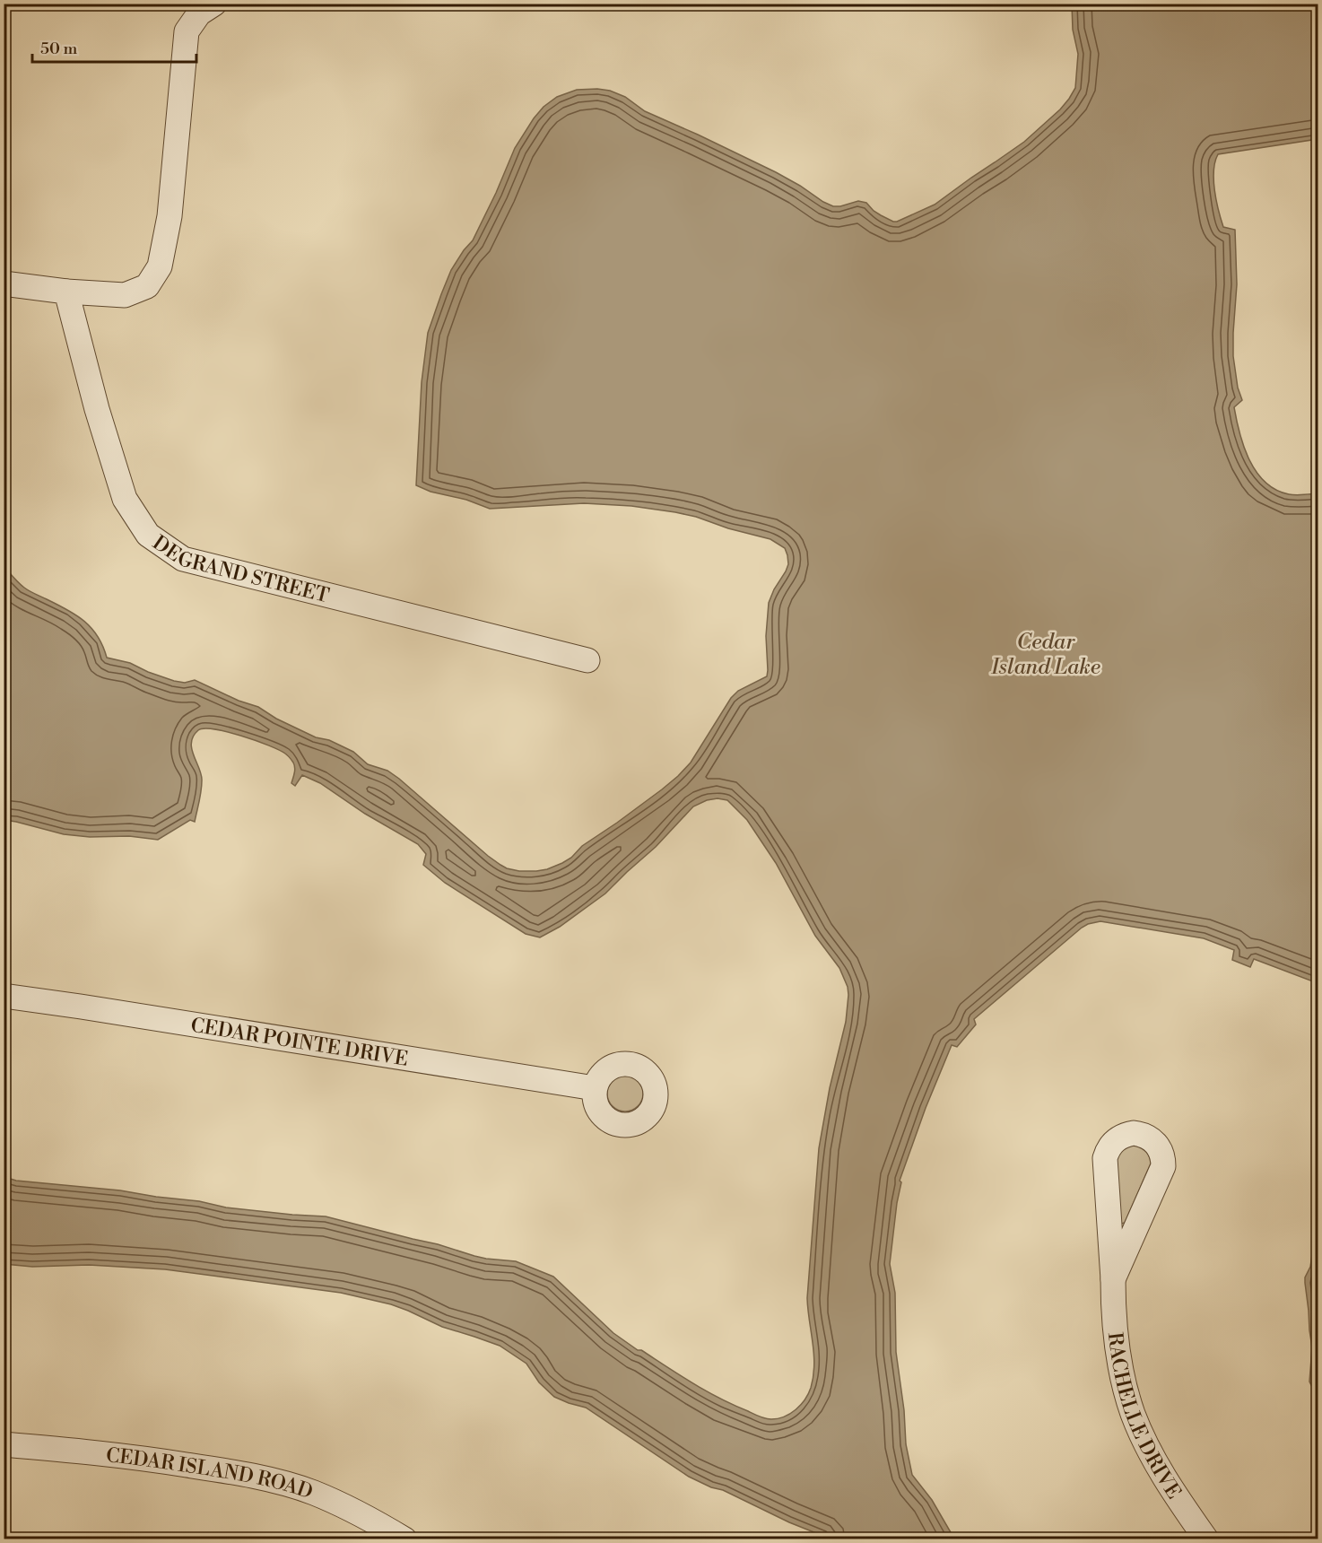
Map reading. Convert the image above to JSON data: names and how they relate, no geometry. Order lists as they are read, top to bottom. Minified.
{"streets":{"street":["DEGRAND STREET","CEDAR POINTE DRIVE","RACHELLE DRIVE","CEDAR ISLAND ROAD"]},"water":["Cedar Island Lake"],"scale_bar":"50 m"}
